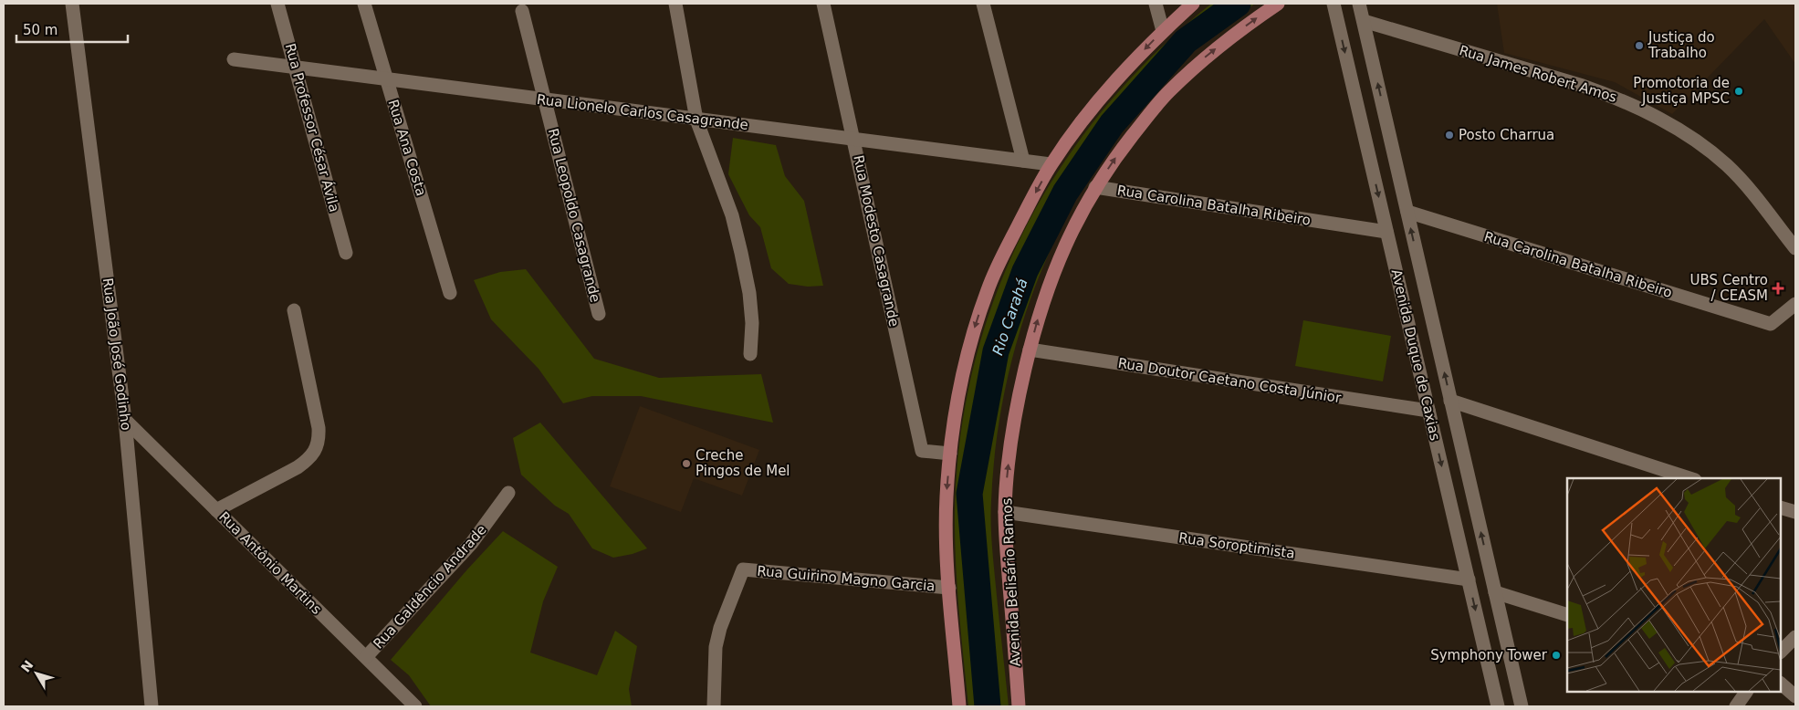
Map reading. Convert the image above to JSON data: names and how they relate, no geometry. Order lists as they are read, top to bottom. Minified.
{"streets":{"main road":["Avenida Belisário Ramos"],"street":["Rua James Robert Amos","Rua Lionelo Carlos Casagrande","Rua Professor César Ávila","Rua Ana Costa","Rua Carolina Batalha Ribeiro","Rua Leopoldo Casagrande","Rua Modesto Casagrande","Rua João José Godinho","Avenida Duque de Caxias","Rua Doutor Caetano Costa Júnior","Rua Soroptimista","Rua Antônio Martins","Rua Guirino Magno Garcia","Rua Galdêncio Andrade"]},"crossings":[["Rua James Robert Amos","Avenida Duque de Caxias"],["Rua Lionelo Carlos Casagrande","Rua Professor César Ávila"],["Rua Lionelo Carlos Casagrande","Rua Ana Costa"],["Rua Lionelo Carlos Casagrande","Rua Leopoldo Casagrande"],["Rua Lionelo Carlos Casagrande","Rua Modesto Casagrande"],["Rua Carolina Batalha Ribeiro","Avenida Duque de Caxias"],["Rua Carolina Batalha Ribeiro","Avenida Belisário Ramos"],["Rua João José Godinho","Rua Antônio Martins"],["Avenida Duque de Caxias","Rua Doutor Caetano Costa Júnior"],["Avenida Duque de Caxias","Rua Soroptimista"],["Rua Doutor Caetano Costa Júnior","Avenida Belisário Ramos"],["Rua Soroptimista","Avenida Belisário Ramos"],["Rua Antônio Martins","Rua Galdêncio Andrade"]],"water":["Rio Carahá"],"places":{"other":["Justiça do Trabalho","Promotoria de Justiça MPSC","Posto Charrua","Creche Pingos de Mel","Symphony Tower"],"health":["UBS Centro / CEASM"]},"scale_bar":"50 m","north":"top left"}
